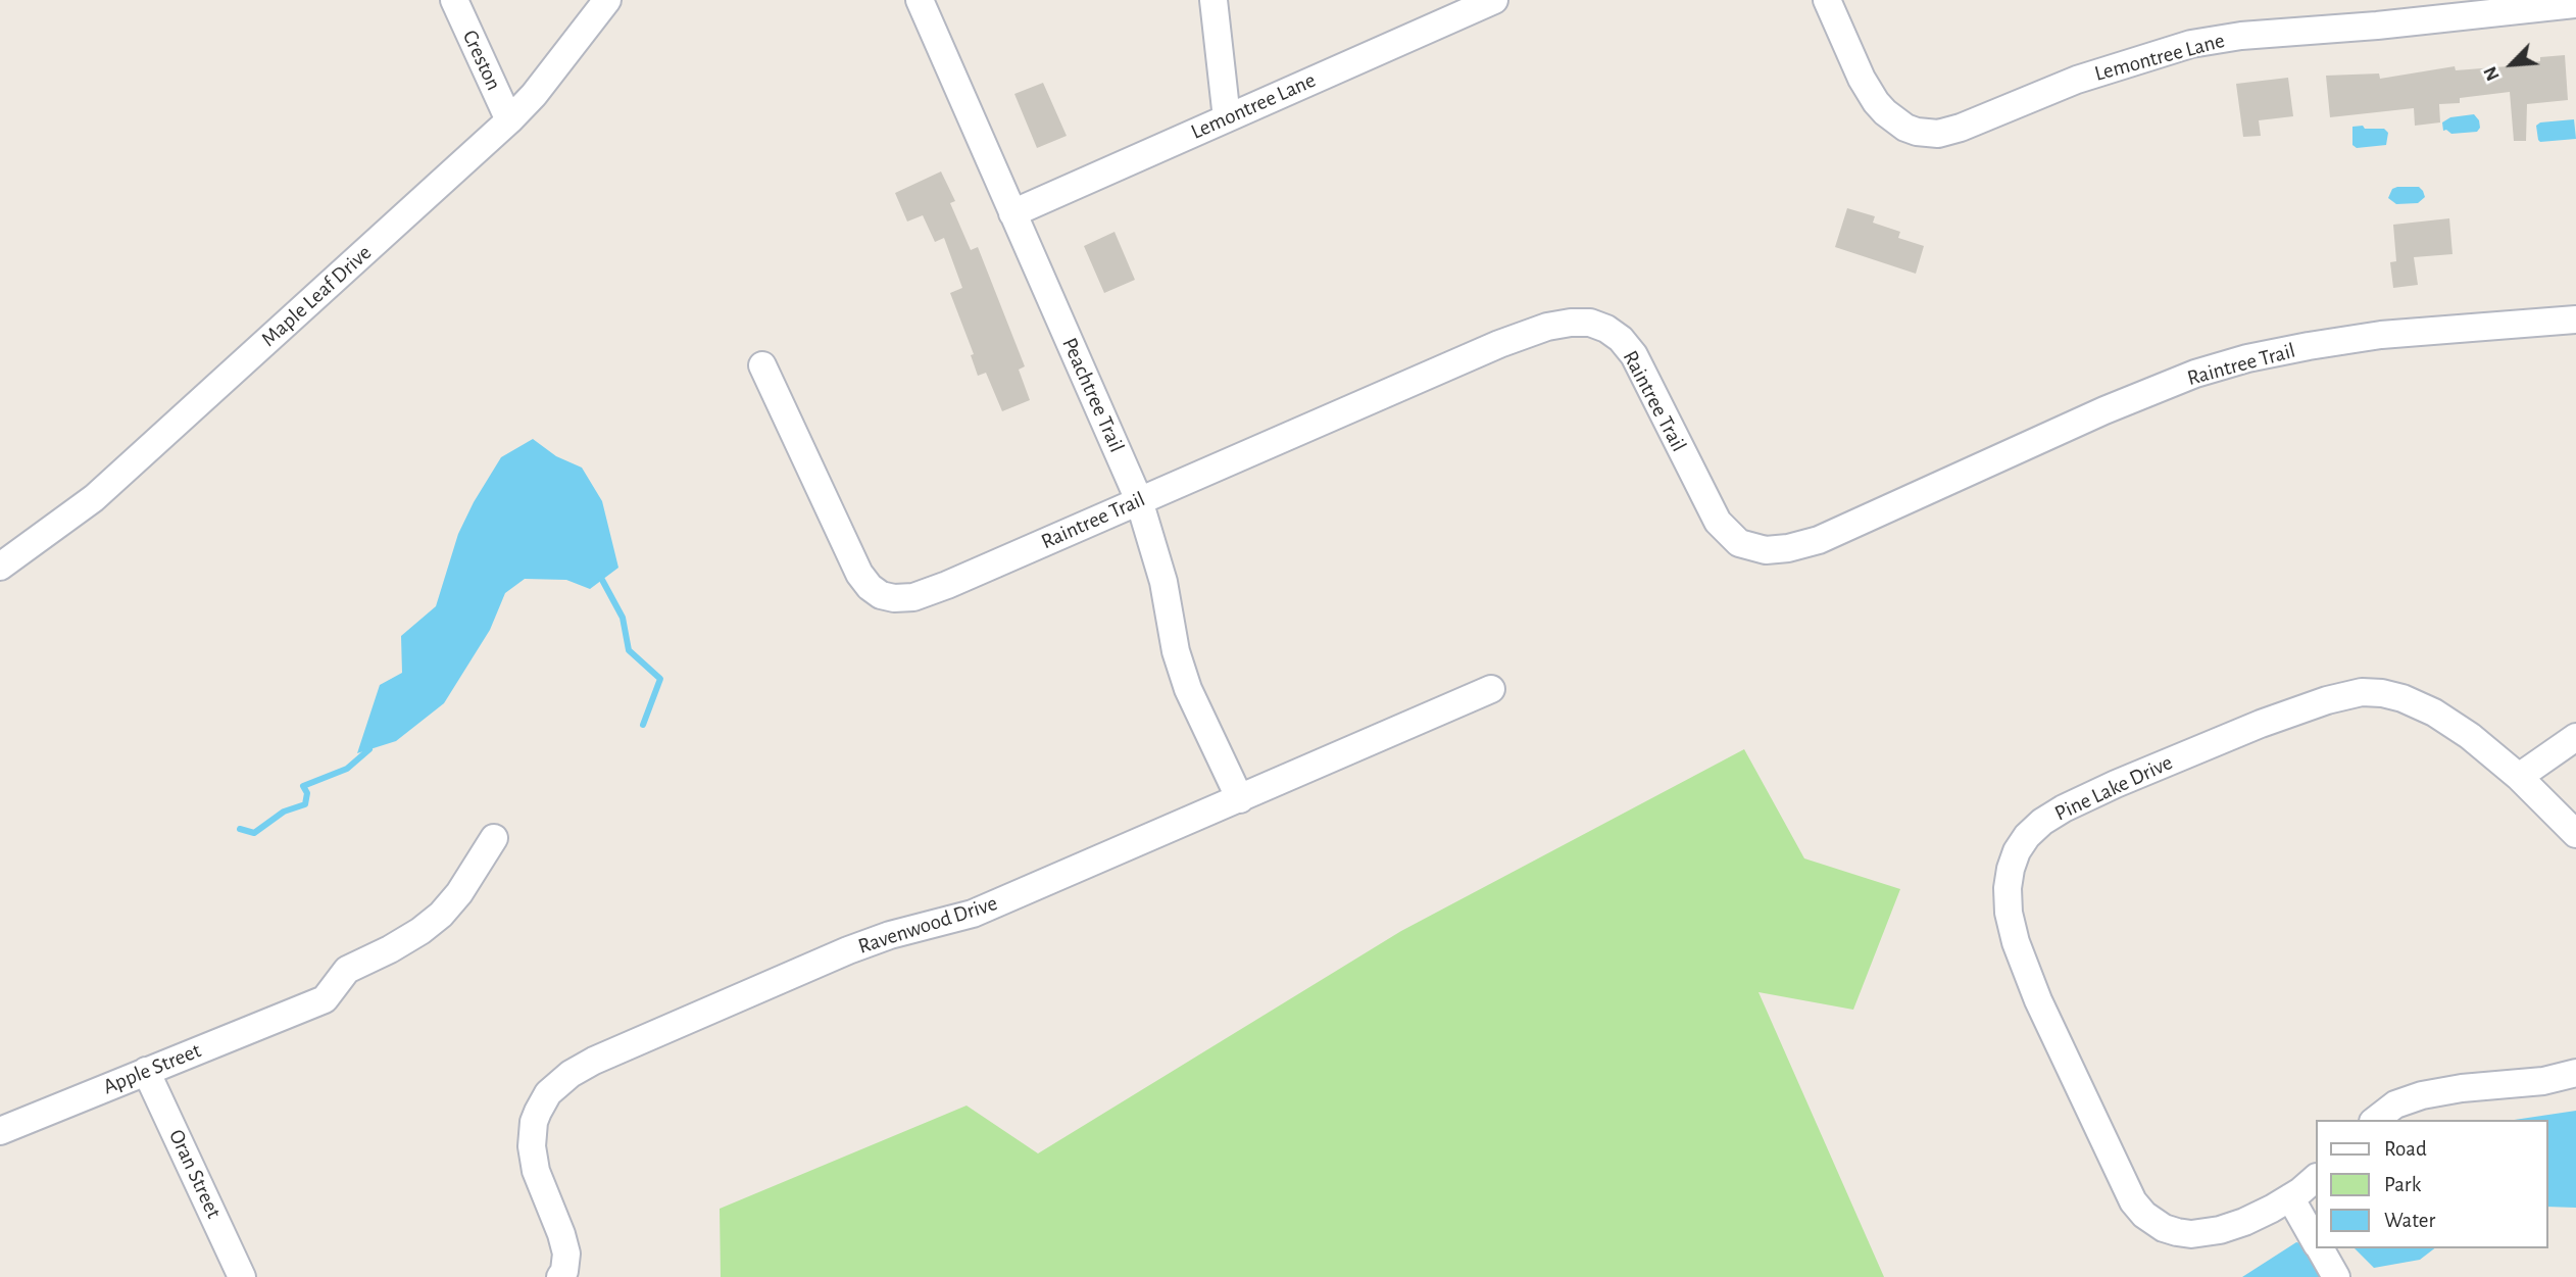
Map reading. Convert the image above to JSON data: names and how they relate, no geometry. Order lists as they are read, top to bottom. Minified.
{"streets":{"street":["Lemontree Lane","Creston","Maple Leaf Drive","Raintree Trail","Peachtree Trail","Pine Lake Drive","Ravenwood Drive","Apple Street","Oran Street"]},"crossings":[["Lemontree Lane","Peachtree Trail"],["Creston","Maple Leaf Drive"],["Raintree Trail","Peachtree Trail"],["Peachtree Trail","Ravenwood Drive"],["Apple Street","Oran Street"]],"legend":["Road","Park","Water"],"north":"bottom left"}
